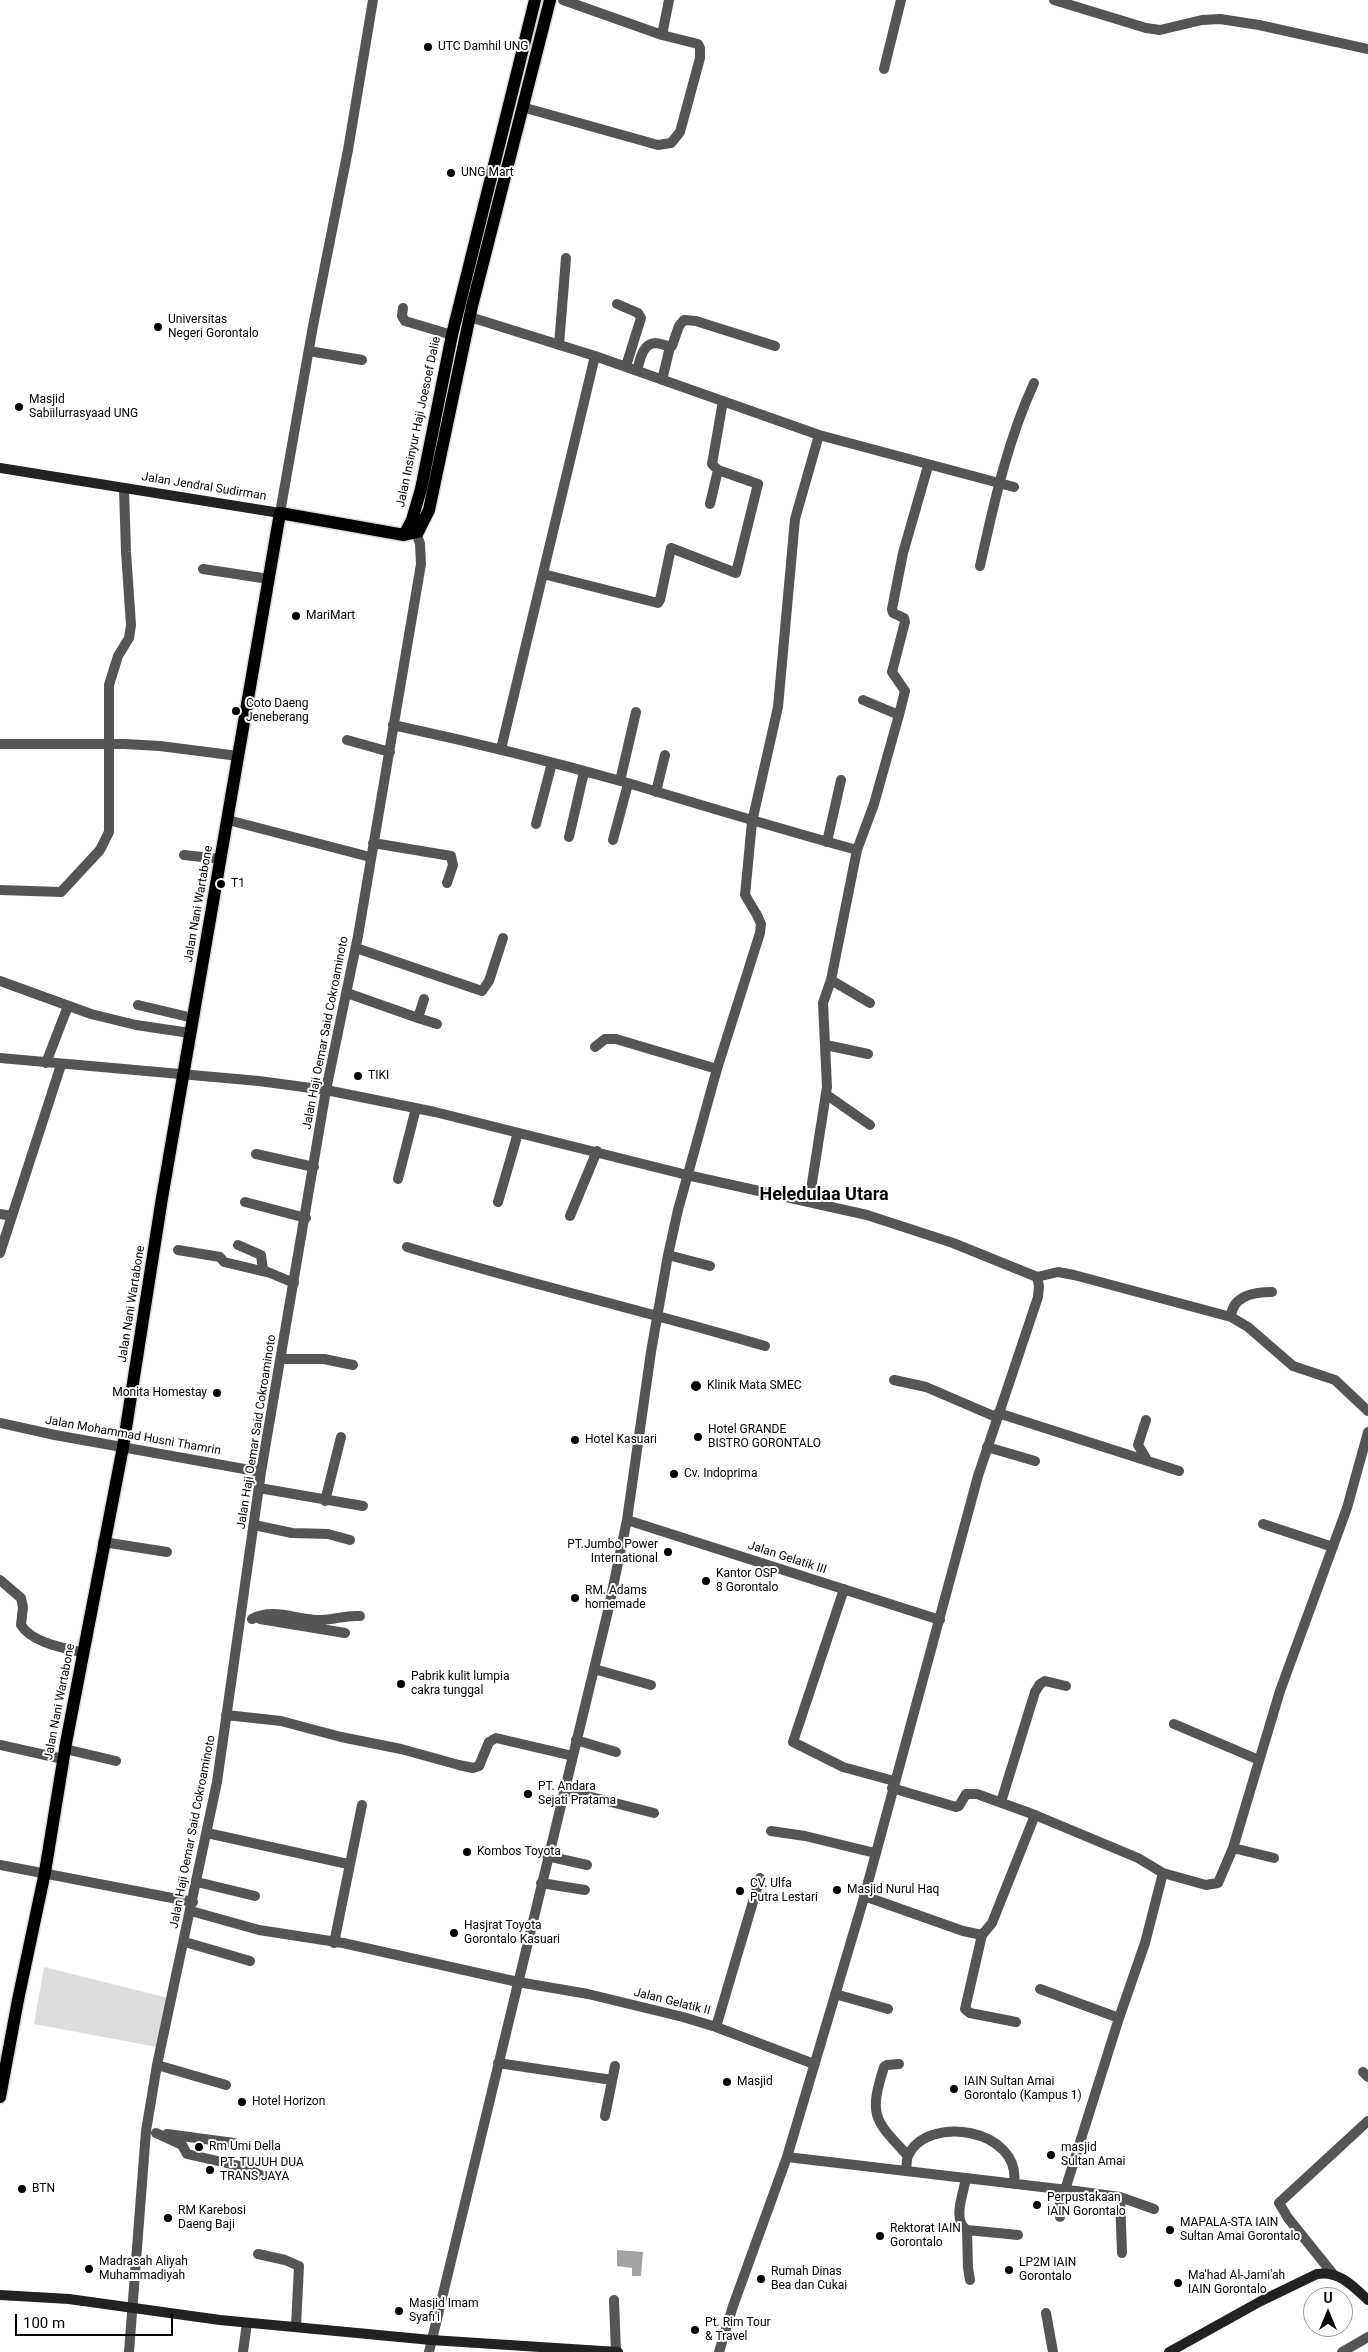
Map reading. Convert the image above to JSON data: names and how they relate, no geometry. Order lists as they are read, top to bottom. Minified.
{"streets":{"main road":["Jalan Insinyur Haji Joesoef Dalie","Jalan Jendral Sudirman","Jalan Nani Wartabone"],"street":["Jalan Haji Oemar Said Cokroaminoto","Jalan Mohammad Husni Thamrin","Jalan Gelatik III","Jalan Gelatik II"]},"crossings":[["Jalan Insinyur Haji Joesoef Dalie","Jalan Jendral Sudirman"],["Jalan Insinyur Haji Joesoef Dalie","Jalan Haji Oemar Said Cokroaminoto"],["Jalan Jendral Sudirman","Jalan Nani Wartabone"],["Jalan Nani Wartabone","Jalan Mohammad Husni Thamrin"],["Jalan Nani Wartabone","Jalan Gelatik II"],["Jalan Haji Oemar Said Cokroaminoto","Jalan Mohammad Husni Thamrin"],["Jalan Haji Oemar Said Cokroaminoto","Jalan Gelatik II"]],"districts":["Heledulaa Utara"],"places":["UTC Damhil UNG","UNG Mart","Universitas Negeri Gorontalo","Masjid Sabiilurrasyaad UNG","MariMart","Coto Daeng Jeneberang","T1","TIKI","Klinik Mata SMEC","Monita Homestay","Hotel GRANDE BISTRO GORONTALO","Hotel Kasuari","Cv. Indoprima","PT.Jumbo Power International","Kantor OSP 8 Gorontalo","RM. Adams homemade","Pabrik kulit lumpia cakra tunggal","PT. Andara Sejati Pratama","Kombos Toyota","Masjid Nurul Haq","CV. Ulfa Putra Lestari","Hasjrat Toyota Gorontalo Kasuari","Masjid","IAIN Sultan Amai Gorontalo (Kampus 1)","Hotel Horizon","Rm Umi Della","masjid Sultan Amai","PT. TUJUH DUA TRANS JAYA","BTN","Perpustakaan IAIN Gorontalo","RM Karebosi Daeng Baji","MAPALA-STA IAIN Sultan Amai Gorontalo","Rektorat IAIN Gorontalo","Madrasah Aliyah Muhammadiyah","LP2M IAIN Gorontalo","Rumah Dinas Bea dan Cukai","Ma'had Al-Jami'ah IAIN Gorontalo","Masjid Imam Syafi'i","Pt. Rim Tour & Travel"],"scale_bar":"100 m","north":"top"}
